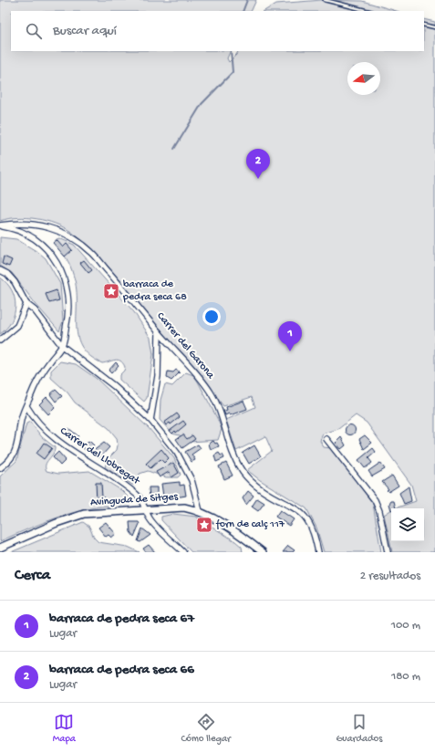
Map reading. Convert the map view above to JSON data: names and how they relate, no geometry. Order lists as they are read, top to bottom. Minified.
{"streets":{"street":["Carrer del Garona","Carrer del Llobregat","Avinguda de Sitges"]},"crossings":[["Carrer del Llobregat","Avinguda de Sitges"]],"places":{"place":["barraca de pedra seca 68","forn de calç 117"]},"north":"left","page":{"search":"Buscar aquí","pins":["2","1"],"heading":["Cerca","2 resultados"],"list":[{"mark":"1","name":"barraca de pedra seca 67","note":"Lugar","value":"100 m"},{"mark":"2","name":"barraca de pedra seca 66","note":"Lugar","value":"180 m"}],"nav":["Mapa","Cómo llegar","Guardados"]}}
